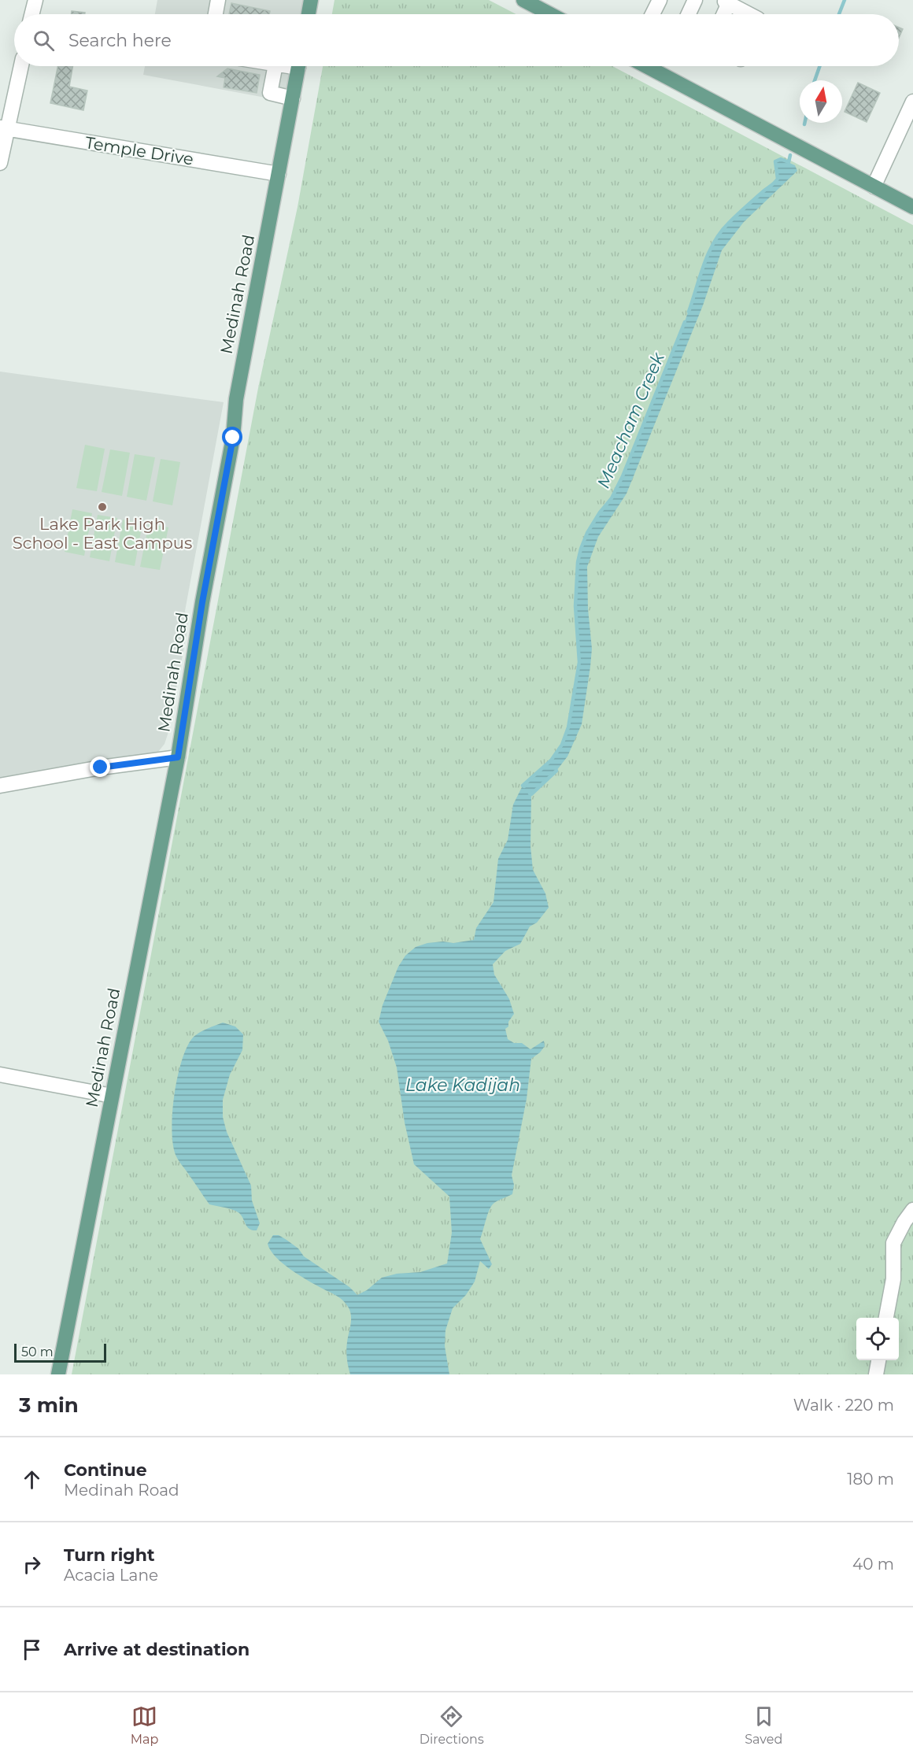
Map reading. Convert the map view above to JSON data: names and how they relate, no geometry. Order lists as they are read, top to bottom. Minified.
{"streets":{"main road":["Medinah Road"],"street":["Temple Drive"]},"crossings":[["Temple Drive","Medinah Road"]],"water":["Meacham Creek","Lake Kadijah"],"places":["Lake Park High School - East Campus"],"scale_bar":"50 m","north":"top","page":{"search":"Search here","scale":"50 m","heading":["3 min","Walk · 220 m"],"list":[["Continue","Medinah Road","180 m"],["Turn right","Acacia Lane","40 m"],"Arrive at destination"],"nav":["Map","Directions","Saved"]}}
